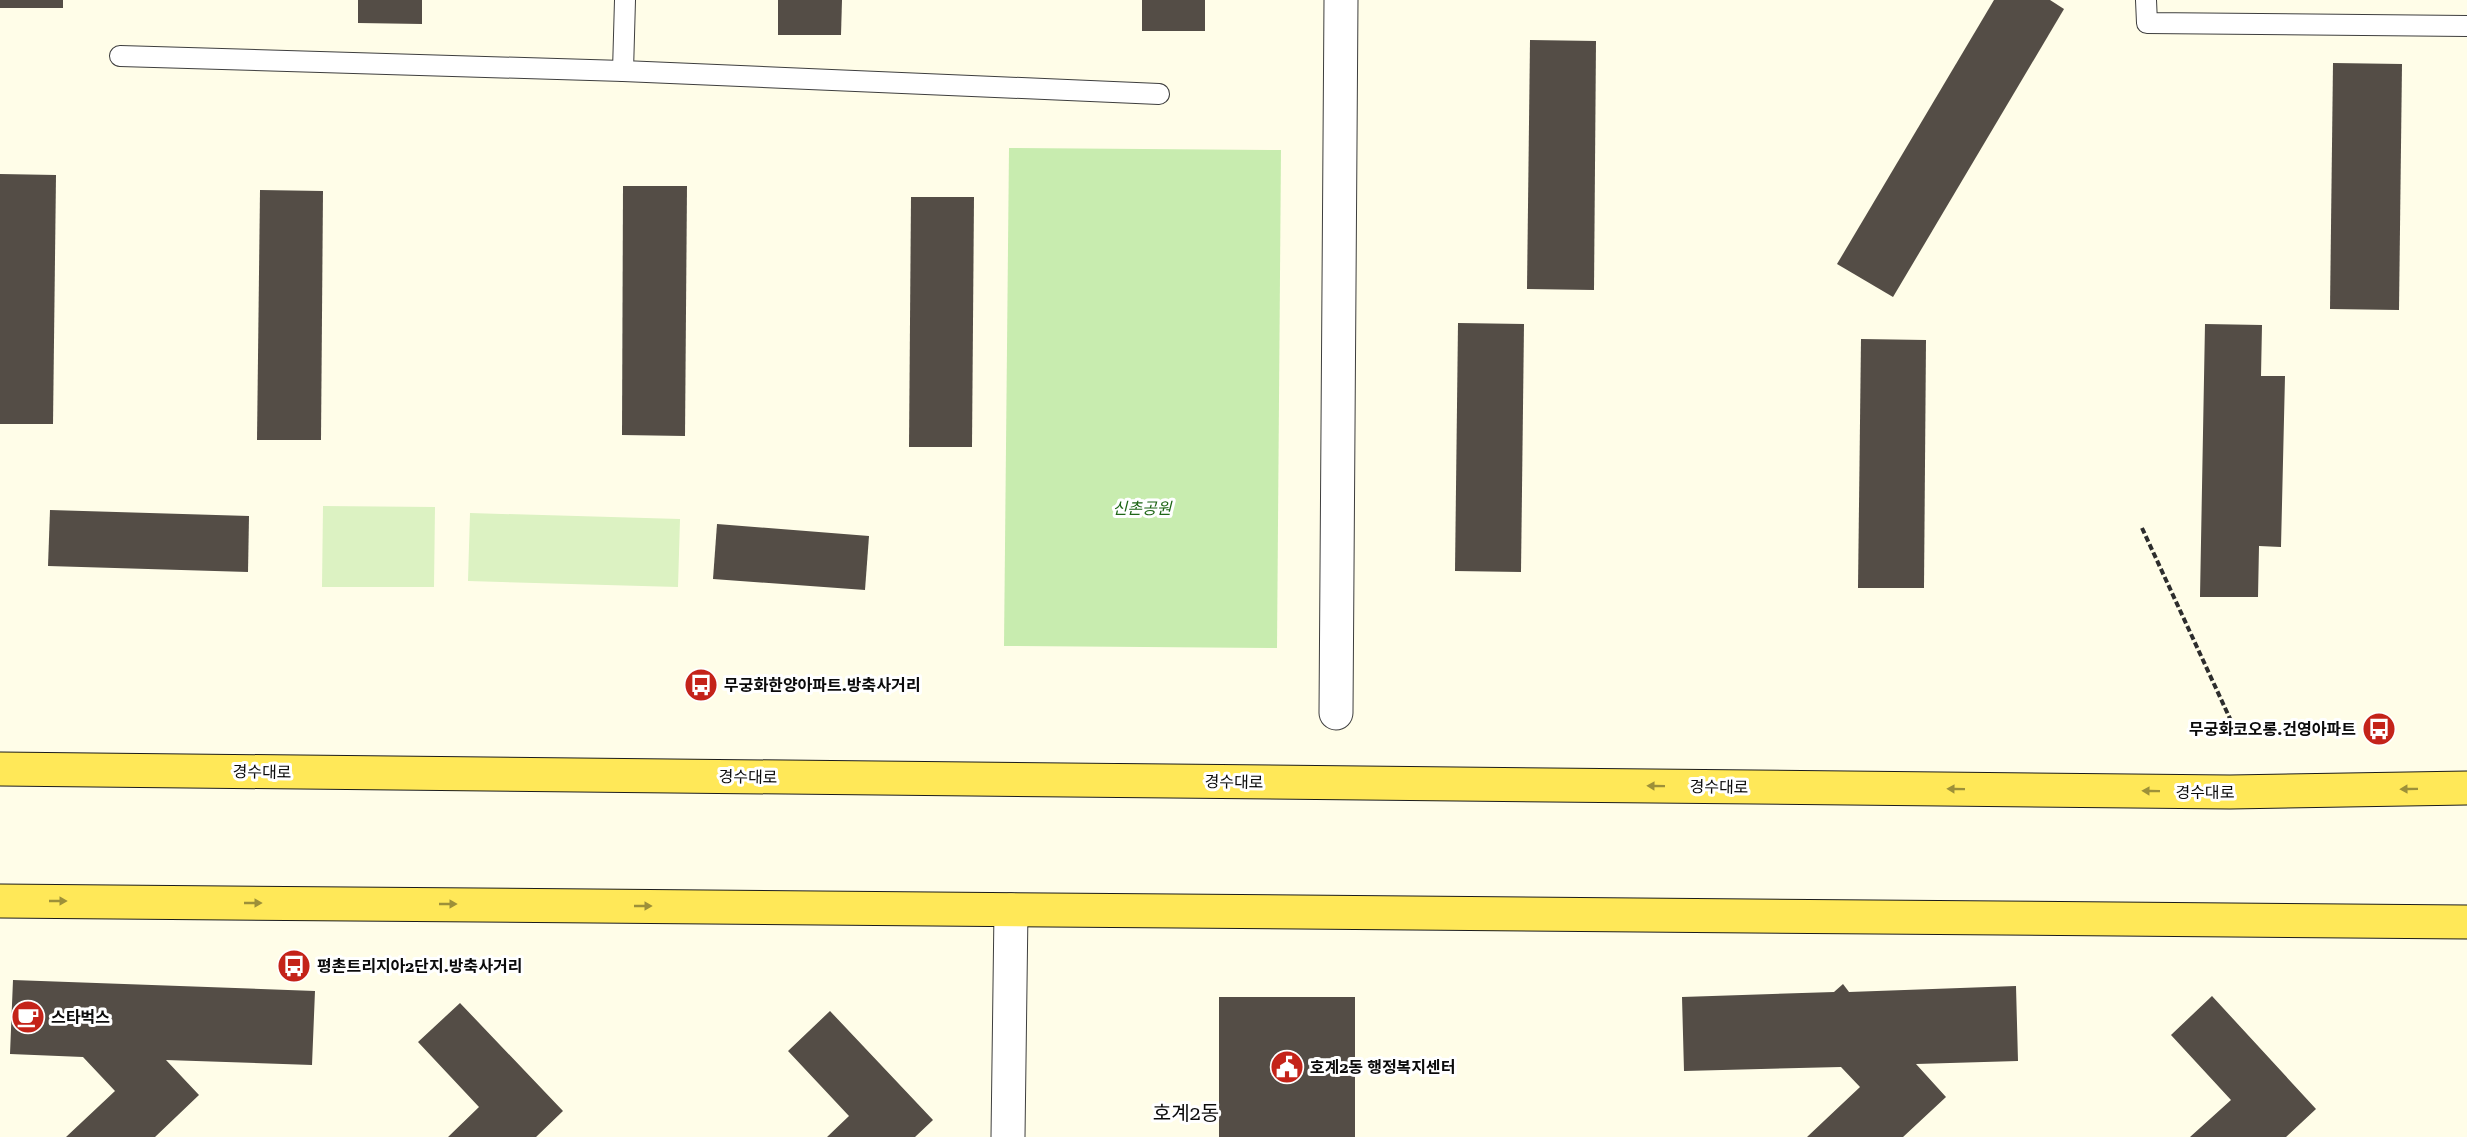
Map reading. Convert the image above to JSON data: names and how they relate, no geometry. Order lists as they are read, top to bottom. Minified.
{"streets":{"main road":["경수대로"]},"districts":["호계2동"],"parks":["신촌공원"],"places":{"bus stop":["무궁화한양아파트.방축사거리","무궁화코오롱.건영아파트","평촌트리지아2단지.방축사거리"],"cafe":["스타벅스"],"public building":["호계2동 행정복지센터"]}}
